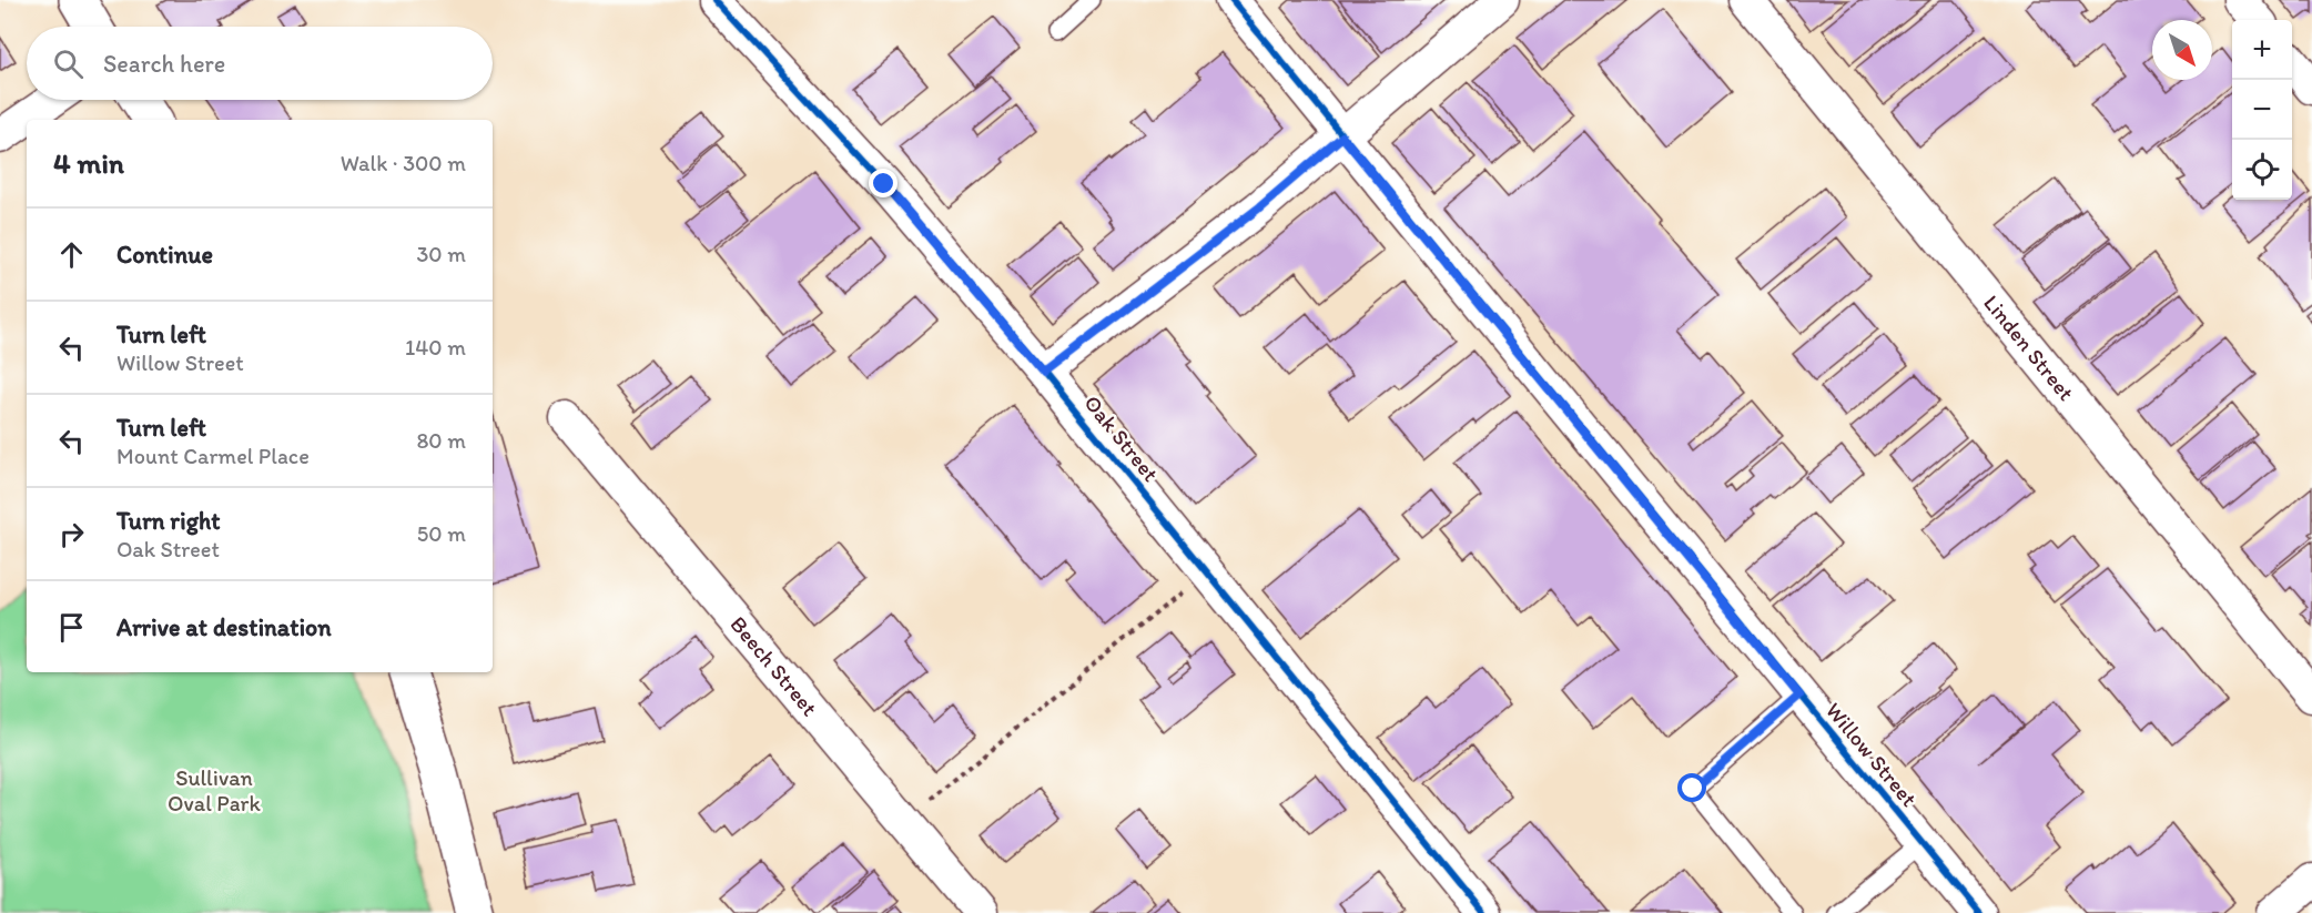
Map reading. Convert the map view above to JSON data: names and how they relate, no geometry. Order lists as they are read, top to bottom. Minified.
{"streets":{"street":["Linden Street","Oak Street","Beech Street","Willow Street"]},"parks":["Sullivan Oval Park"],"north":"bottom right","page":{"map_buttons":["+","−"],"search":"Search here","heading":["4 min","Walk · 300 m"],"list":[["Continue","30 m"],["Turn left","Willow Street","140 m"],["Turn left","Mount Carmel Place","80 m"],["Turn right","Oak Street","50 m"],"Arrive at destination"]}}
